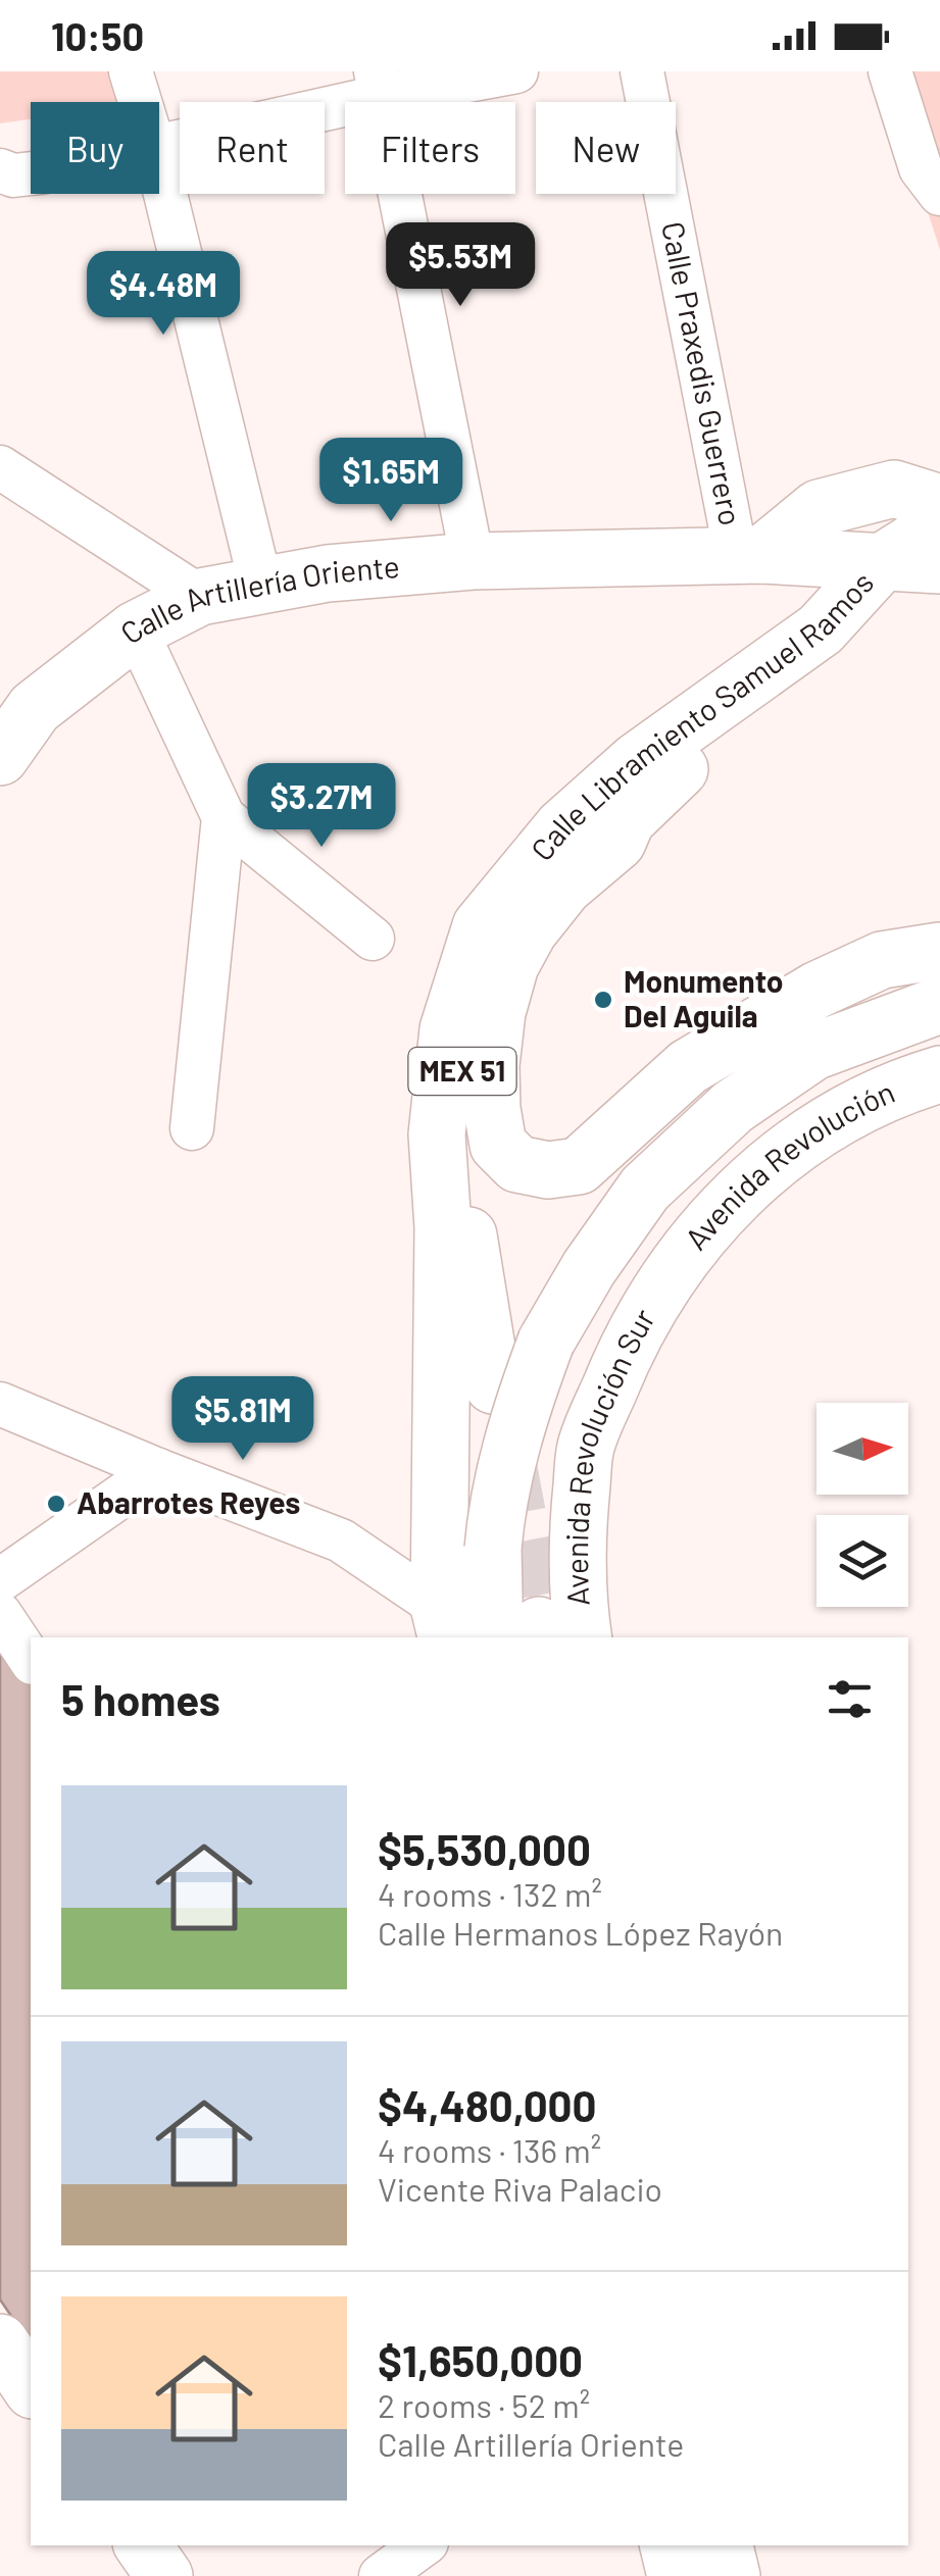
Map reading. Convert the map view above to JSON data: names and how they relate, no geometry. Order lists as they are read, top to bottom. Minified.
{"streets":{"main road":["Calle Artillería Oriente","Calle Libramiento Samuel Ramos","MEX 51","Avenida Revolución","Avenida Revolución Sur"],"street":["Calle Praxedis Guerrero"]},"crossings":[["Calle Praxedis Guerrero","Calle Artillería Oriente"],["Calle Artillería Oriente","Calle Libramiento Samuel Ramos"],["Avenida Revolución","Avenida Revolución Sur"]],"places":["Monumento Del Aguila","Abarrotes Reyes"],"north":"right","page":{"status":"10:50","chip":["Buy","Rent","Filters","New"],"price":["$5.53M","$4.48M","$1.65M","$3.27M","$5.81M"],"heading":"5 homes","list":[{"name":"$5,530,000","note":"4 rooms · 132 m² · Calle Hermanos López Rayón"},{"name":"$4,480,000","note":"4 rooms · 136 m² · Vicente Riva Palacio"},{"name":"$1,650,000","note":"2 rooms · 52 m² · Calle Artillería Oriente"}]}}
